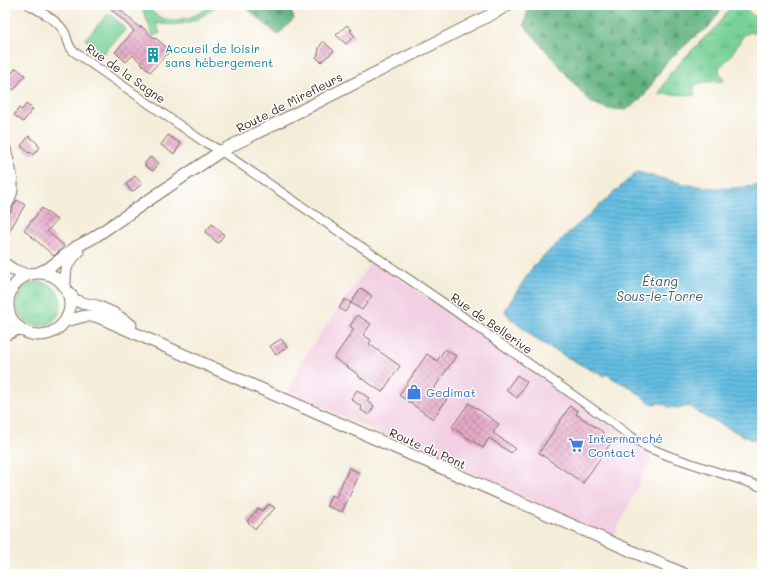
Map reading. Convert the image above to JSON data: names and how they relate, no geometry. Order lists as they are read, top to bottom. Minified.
{"streets":{"main road":["Route de Mirefleurs","Route du Pont"],"street":["Rue de la Sagne","Rue de Bellerive"]},"crossings":[["Rue de la Sagne","Route de Mirefleurs"],["Rue de la Sagne","Rue de Bellerive"],["Route de Mirefleurs","Rue de Bellerive"],["Route de Mirefleurs","Route du Pont"]],"water":["Étang Sous-le-Torre"],"places":{"building":["Accueil de loisir sans hébergement"],"shop":["Gedimat"],"supermarket":["Intermarché Contact"]}}
